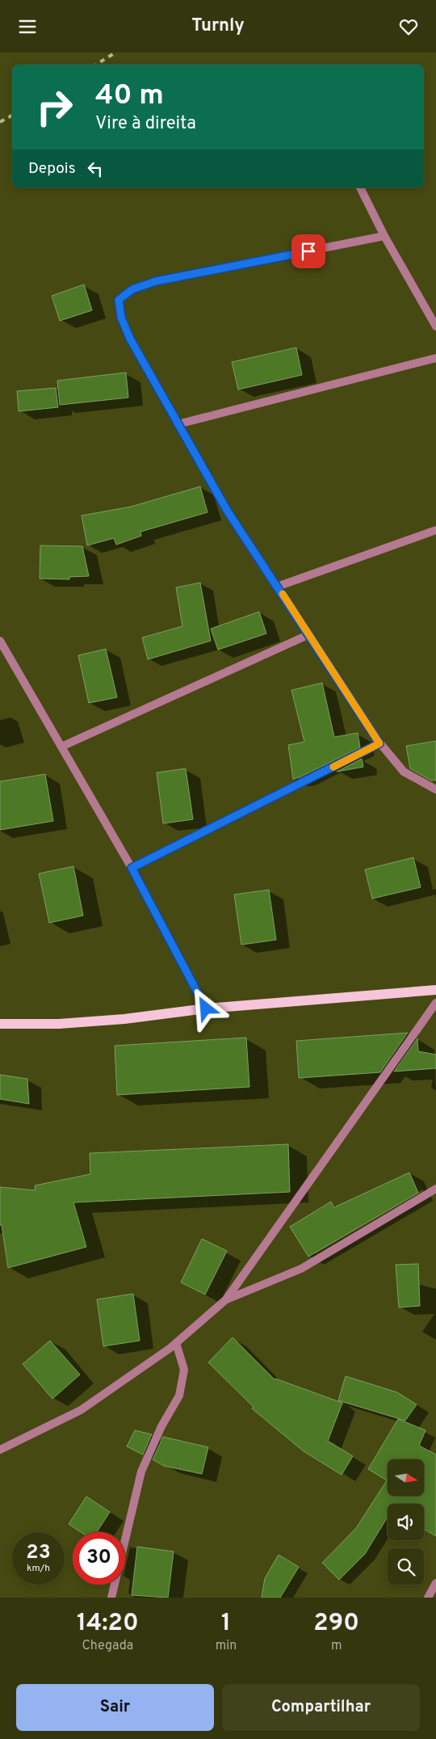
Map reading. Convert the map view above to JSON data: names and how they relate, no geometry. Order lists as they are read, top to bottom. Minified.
{"north":"right","page":{"header":"Turnly","turn":["40 m","Vire à direita"],"then":"Depois","speed":"23 km/h","limit":"30","eta":["14:20","Chegada","1","min","290","m"],"buttons":["Sair","Compartilhar"]}}
